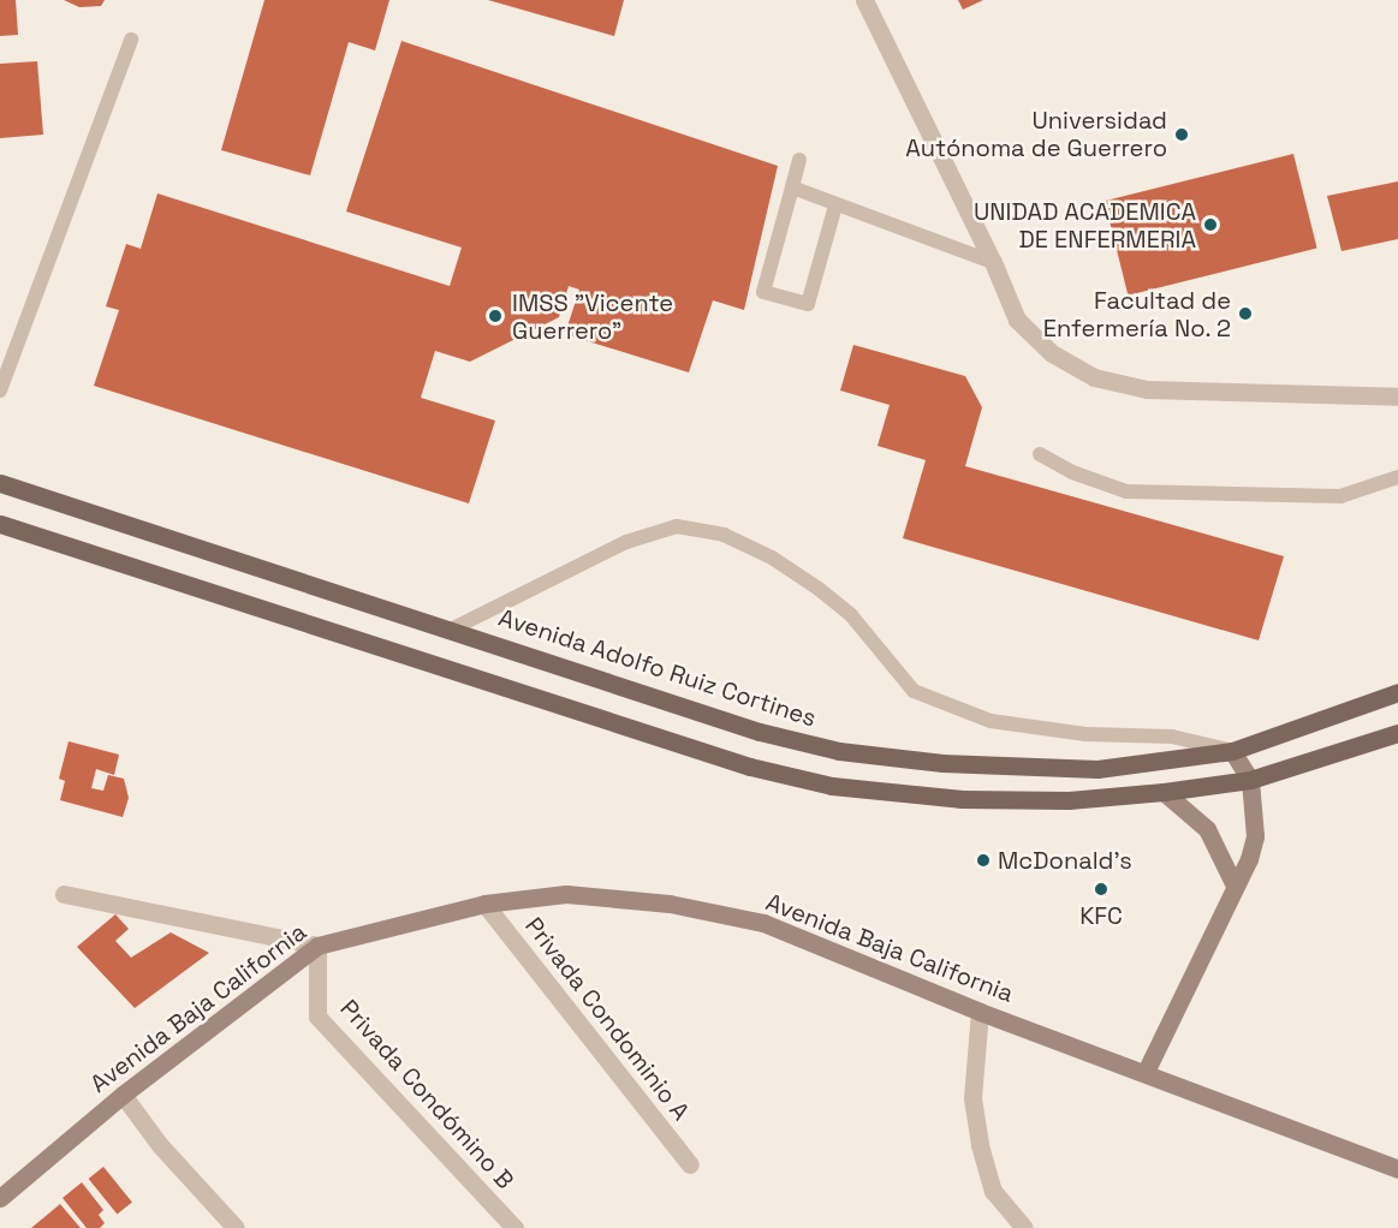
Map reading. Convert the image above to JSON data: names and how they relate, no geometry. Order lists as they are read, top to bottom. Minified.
{"streets":{"main road":["Avenida Adolfo Ruiz Cortines","Avenida Baja California"],"street":["Privada Condominio A","Privada Condómino B"]},"crossings":[["Avenida Baja California","Privada Condominio A"],["Avenida Baja California","Privada Condómino B"]],"places":["Universidad Autónoma de Guerrero","UNIDAD ACADEMICA DE ENFERMERIA","Facultad de Enfermería No. 2","IMSS \"Vicente Guerrero\"","McDonald's","KFC"]}
